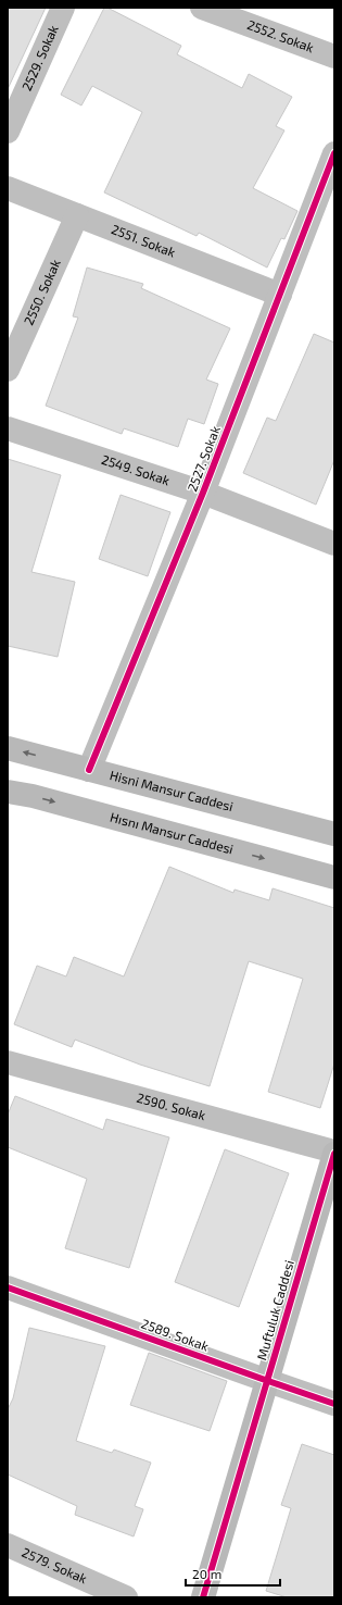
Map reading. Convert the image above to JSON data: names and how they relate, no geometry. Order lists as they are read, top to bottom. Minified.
{"streets":{"main road":["Hisni Mansur Caddesi","Hısnı Mansur Caddesi","Muftuluk Caddesi"],"street":["2552. Sokak","2529. Sokak","2551. Sokak","2550. Sokak","2527. Sokak","2549. Sokak","2590. Sokak","2589. Sokak","2579. Sokak"]},"crossings":[["2551. Sokak","2550. Sokak"],["2551. Sokak","2527. Sokak"],["2527. Sokak","2549. Sokak"],["2527. Sokak","Hisni Mansur Caddesi"],["2590. Sokak","Muftuluk Caddesi"],["Muftuluk Caddesi","2589. Sokak"]],"one_way":["Hısnı Mansur Caddesi"],"scale_bar":"20 m"}
